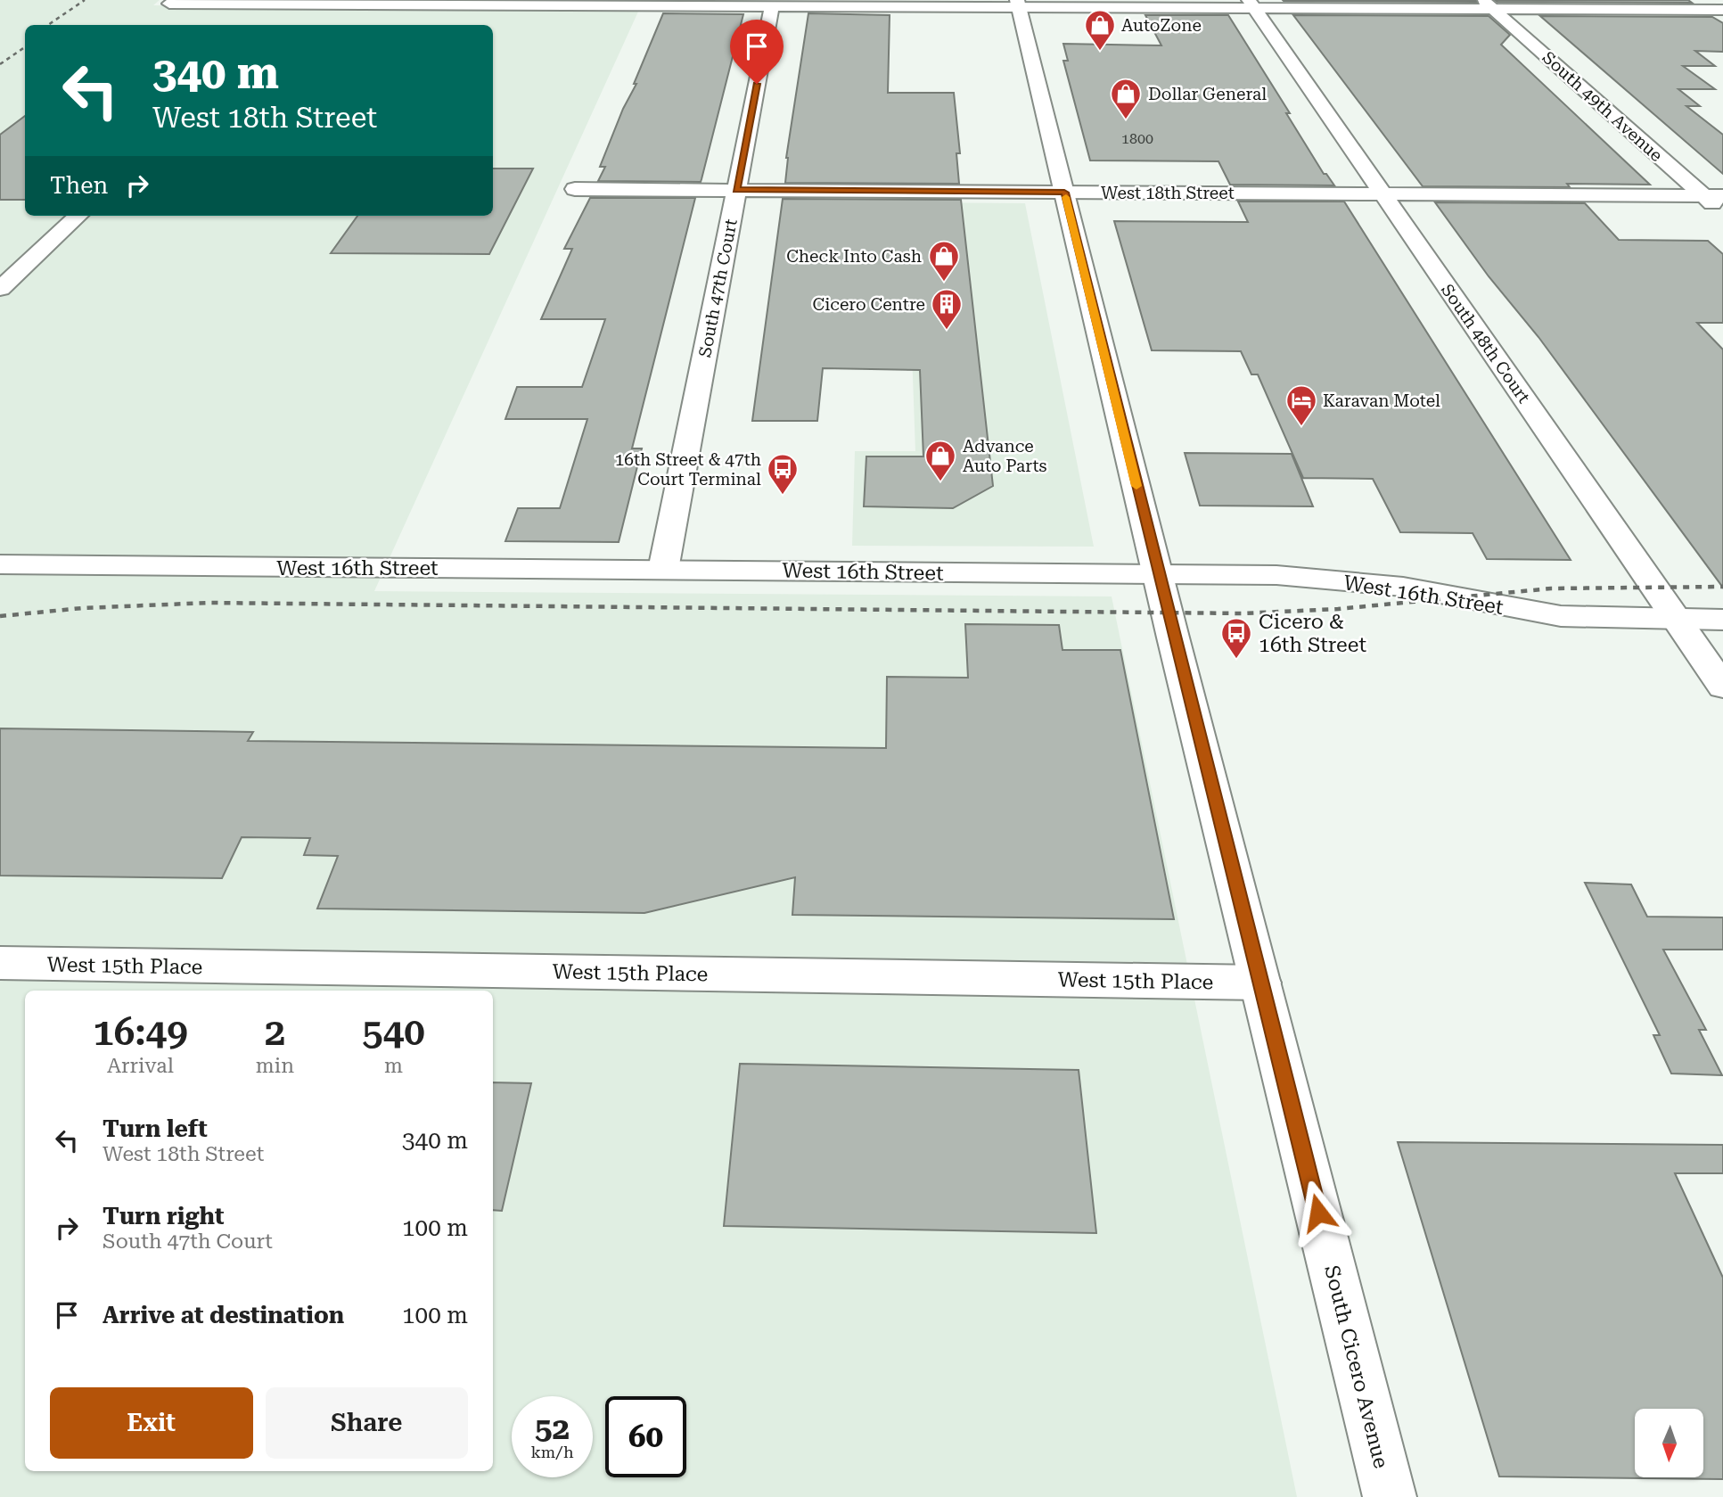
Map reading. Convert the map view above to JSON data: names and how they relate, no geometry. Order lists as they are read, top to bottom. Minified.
{"streets":{"street":["South 49th Avenue","West 18th Street","South 47th Court","South 48th Court","West 16th Street","West 15th Place","South Cicero Avenue"]},"crossings":[["South 49th Avenue","West 18th Street"],["West 18th Street","South 47th Court"],["West 18th Street","South 48th Court"],["West 18th Street","South Cicero Avenue"],["South 47th Court","West 16th Street"],["South 48th Court","West 16th Street"],["West 16th Street","South Cicero Avenue"],["West 15th Place","South Cicero Avenue"]],"places":{"shop":["AutoZone","Dollar General","Check Into Cash","Advance Auto Parts"],"building":["Cicero Centre"],"hotel":["Karavan Motel"],"bus stop":["16th Street & 47th Court Terminal","Cicero & 16th Street"]},"house_numbers":["1800"],"north":"bottom","page":{"turn":["340 m","West 18th Street"],"then":"Then","eta":["16:49","Arrival","2","min","540","m"],"list":[{"name":"Turn left","note":"West 18th Street","value":"340 m"},{"name":"Turn right","note":"South 47th Court","value":"100 m"},{"name":"Arrive at destination","value":"100 m"}],"buttons":["Exit","Share"],"speed":"52 km/h","limit":"60"}}
